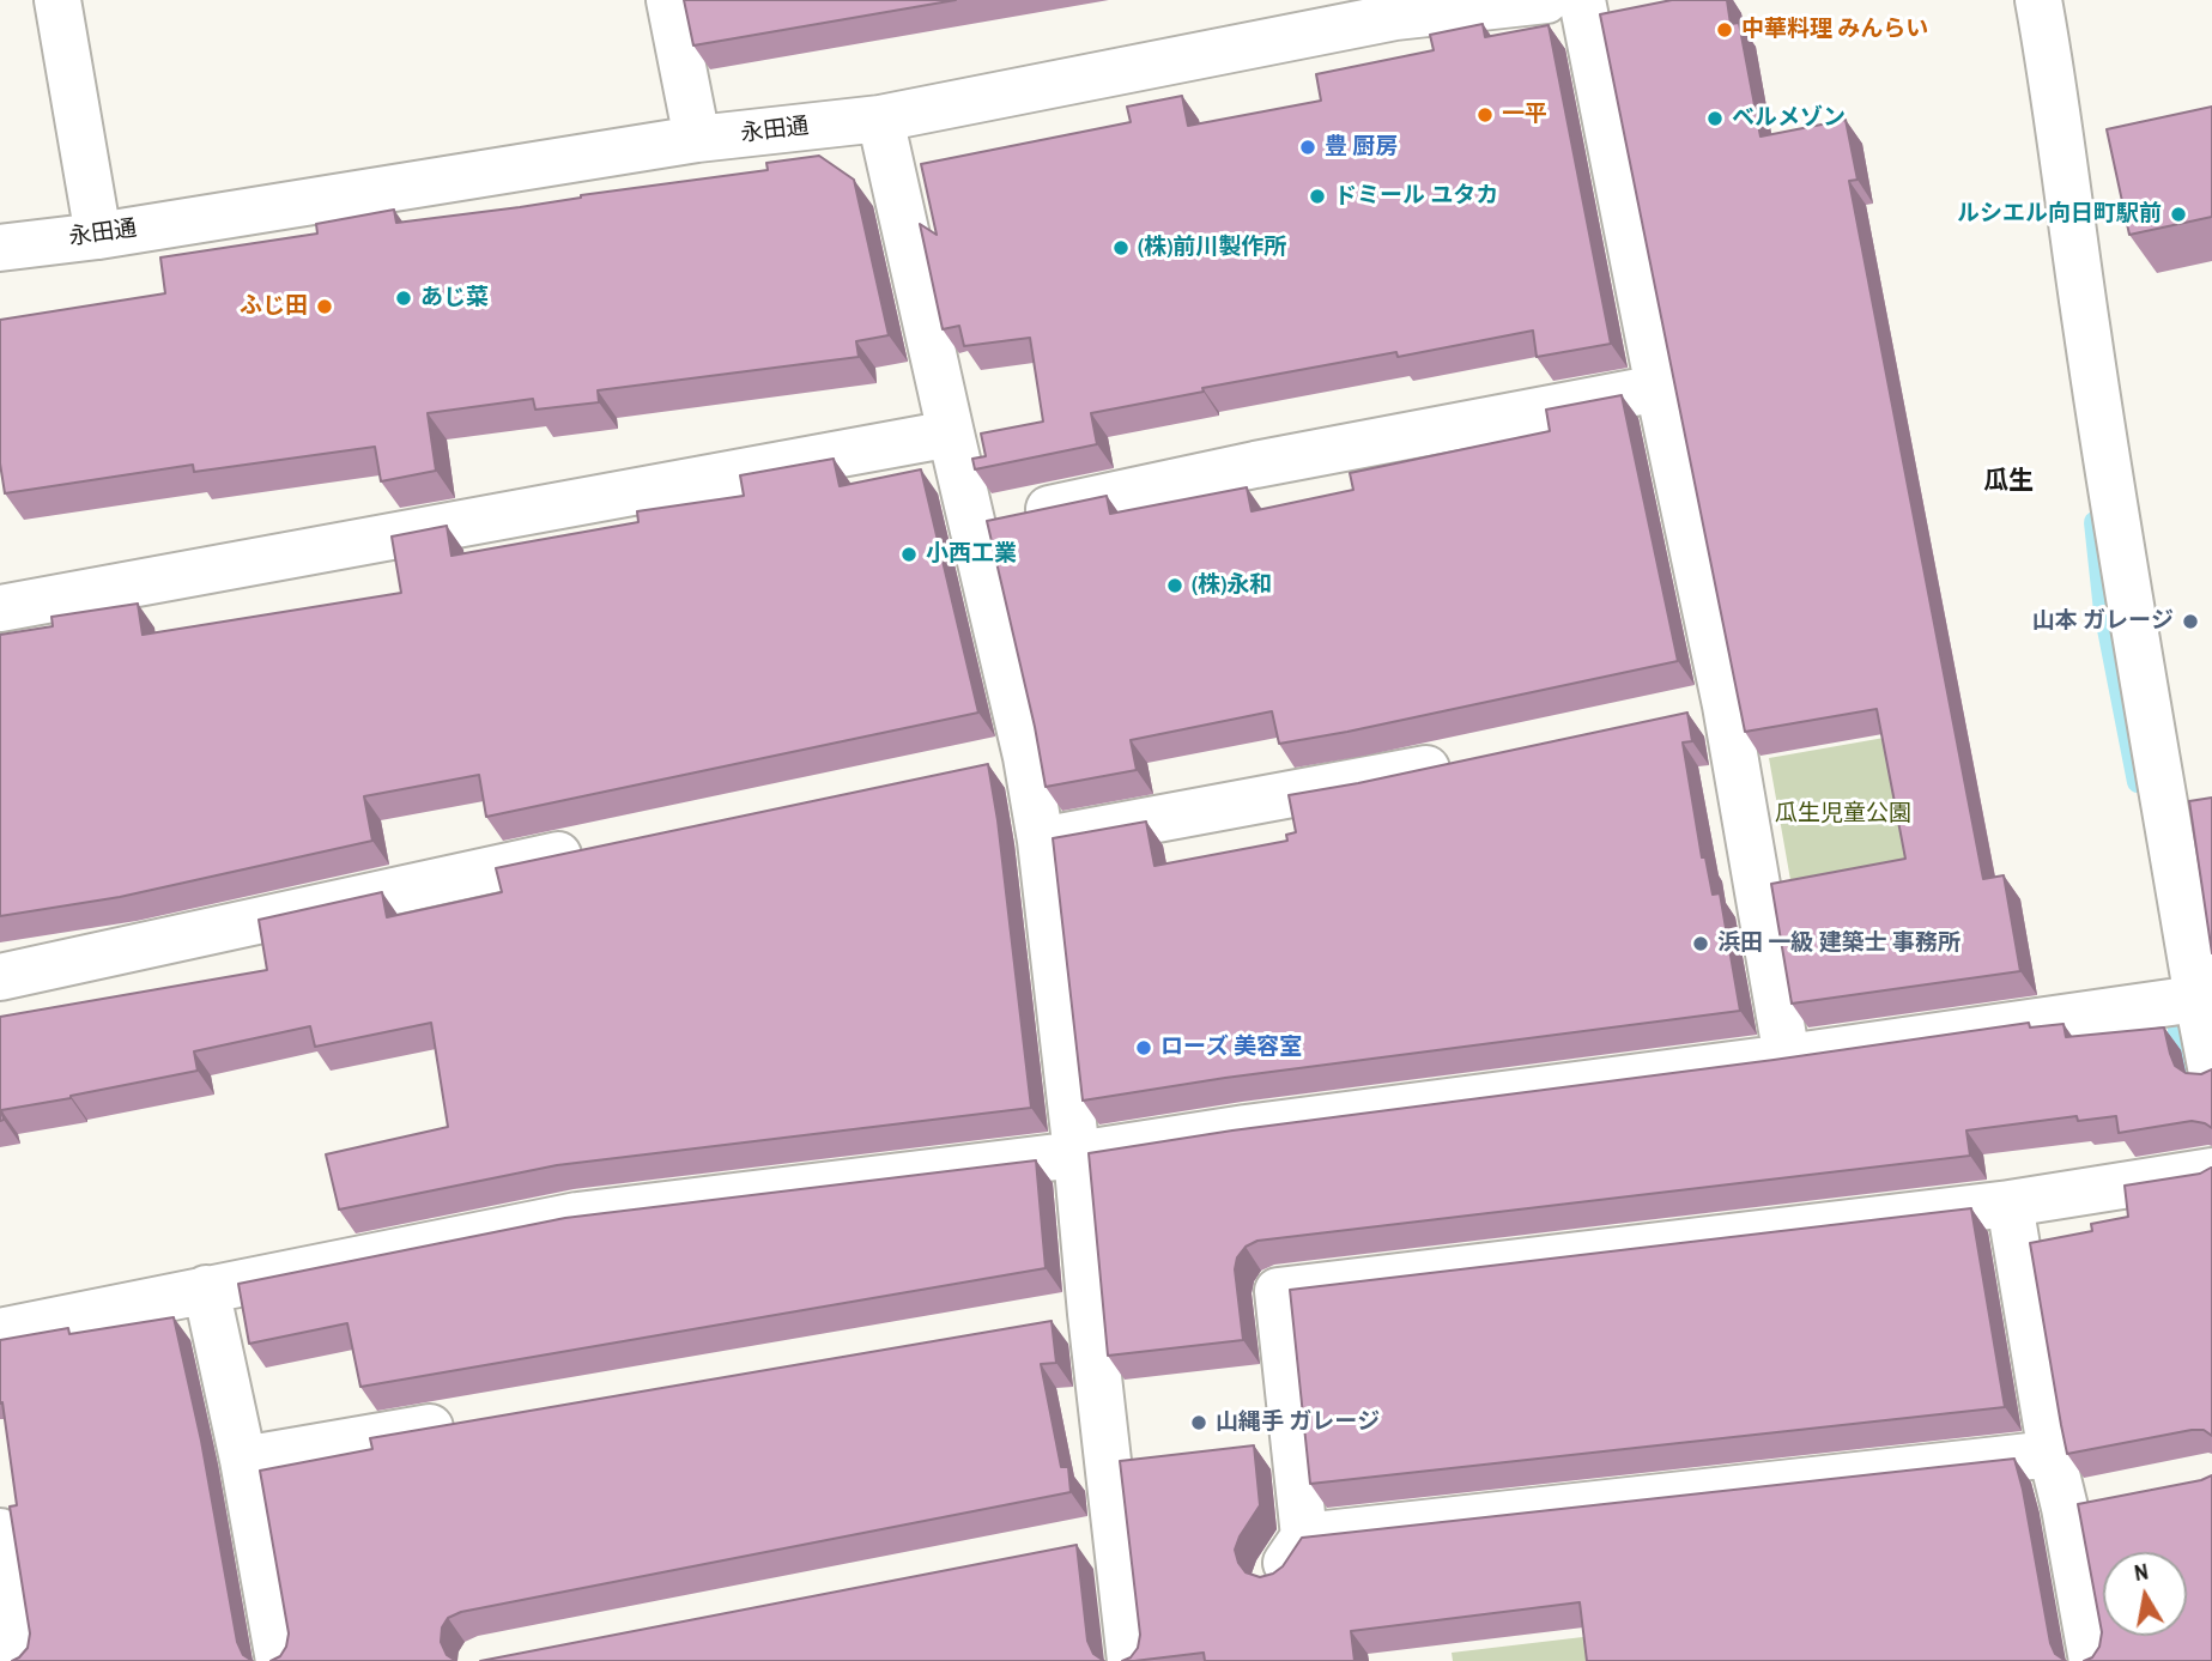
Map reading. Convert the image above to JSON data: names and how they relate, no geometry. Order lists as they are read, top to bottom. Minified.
{"streets":{"street":["永田通"]},"districts":["瓜生"],"parks":["瓜生児童公園"],"places":["中華料理 みんらい","一平","ベルメゾン","豊 厨房","ドミール ユタカ","ルシエル向日町駅前","(株)前川製作所","あじ菜","ふじ田","小西工業","(株)永和","山本 ガレージ","浜田 一級 建築士 事務所","ローズ 美容室","山縄手 ガレージ"],"north":"top"}
